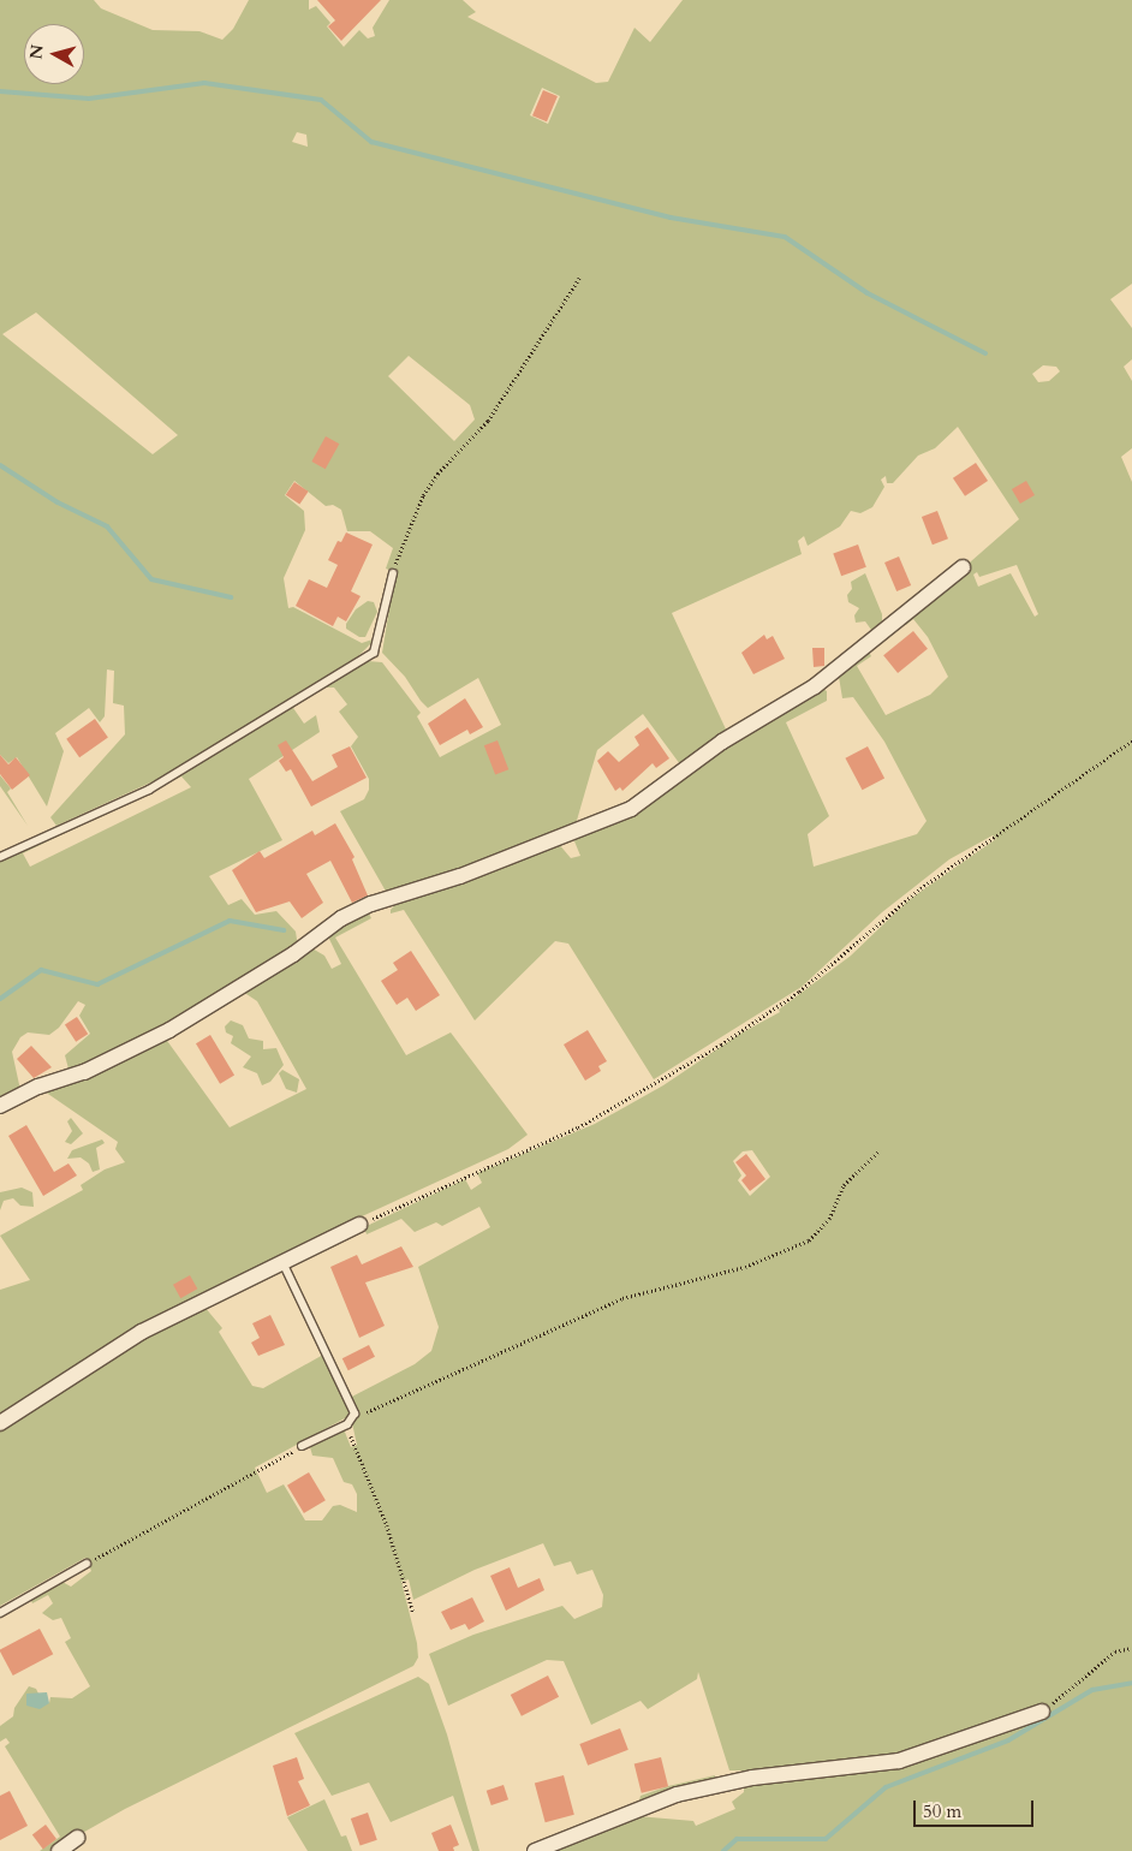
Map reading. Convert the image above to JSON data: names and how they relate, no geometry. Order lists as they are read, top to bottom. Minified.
{"scale_bar":"50 m","north":"left"}
